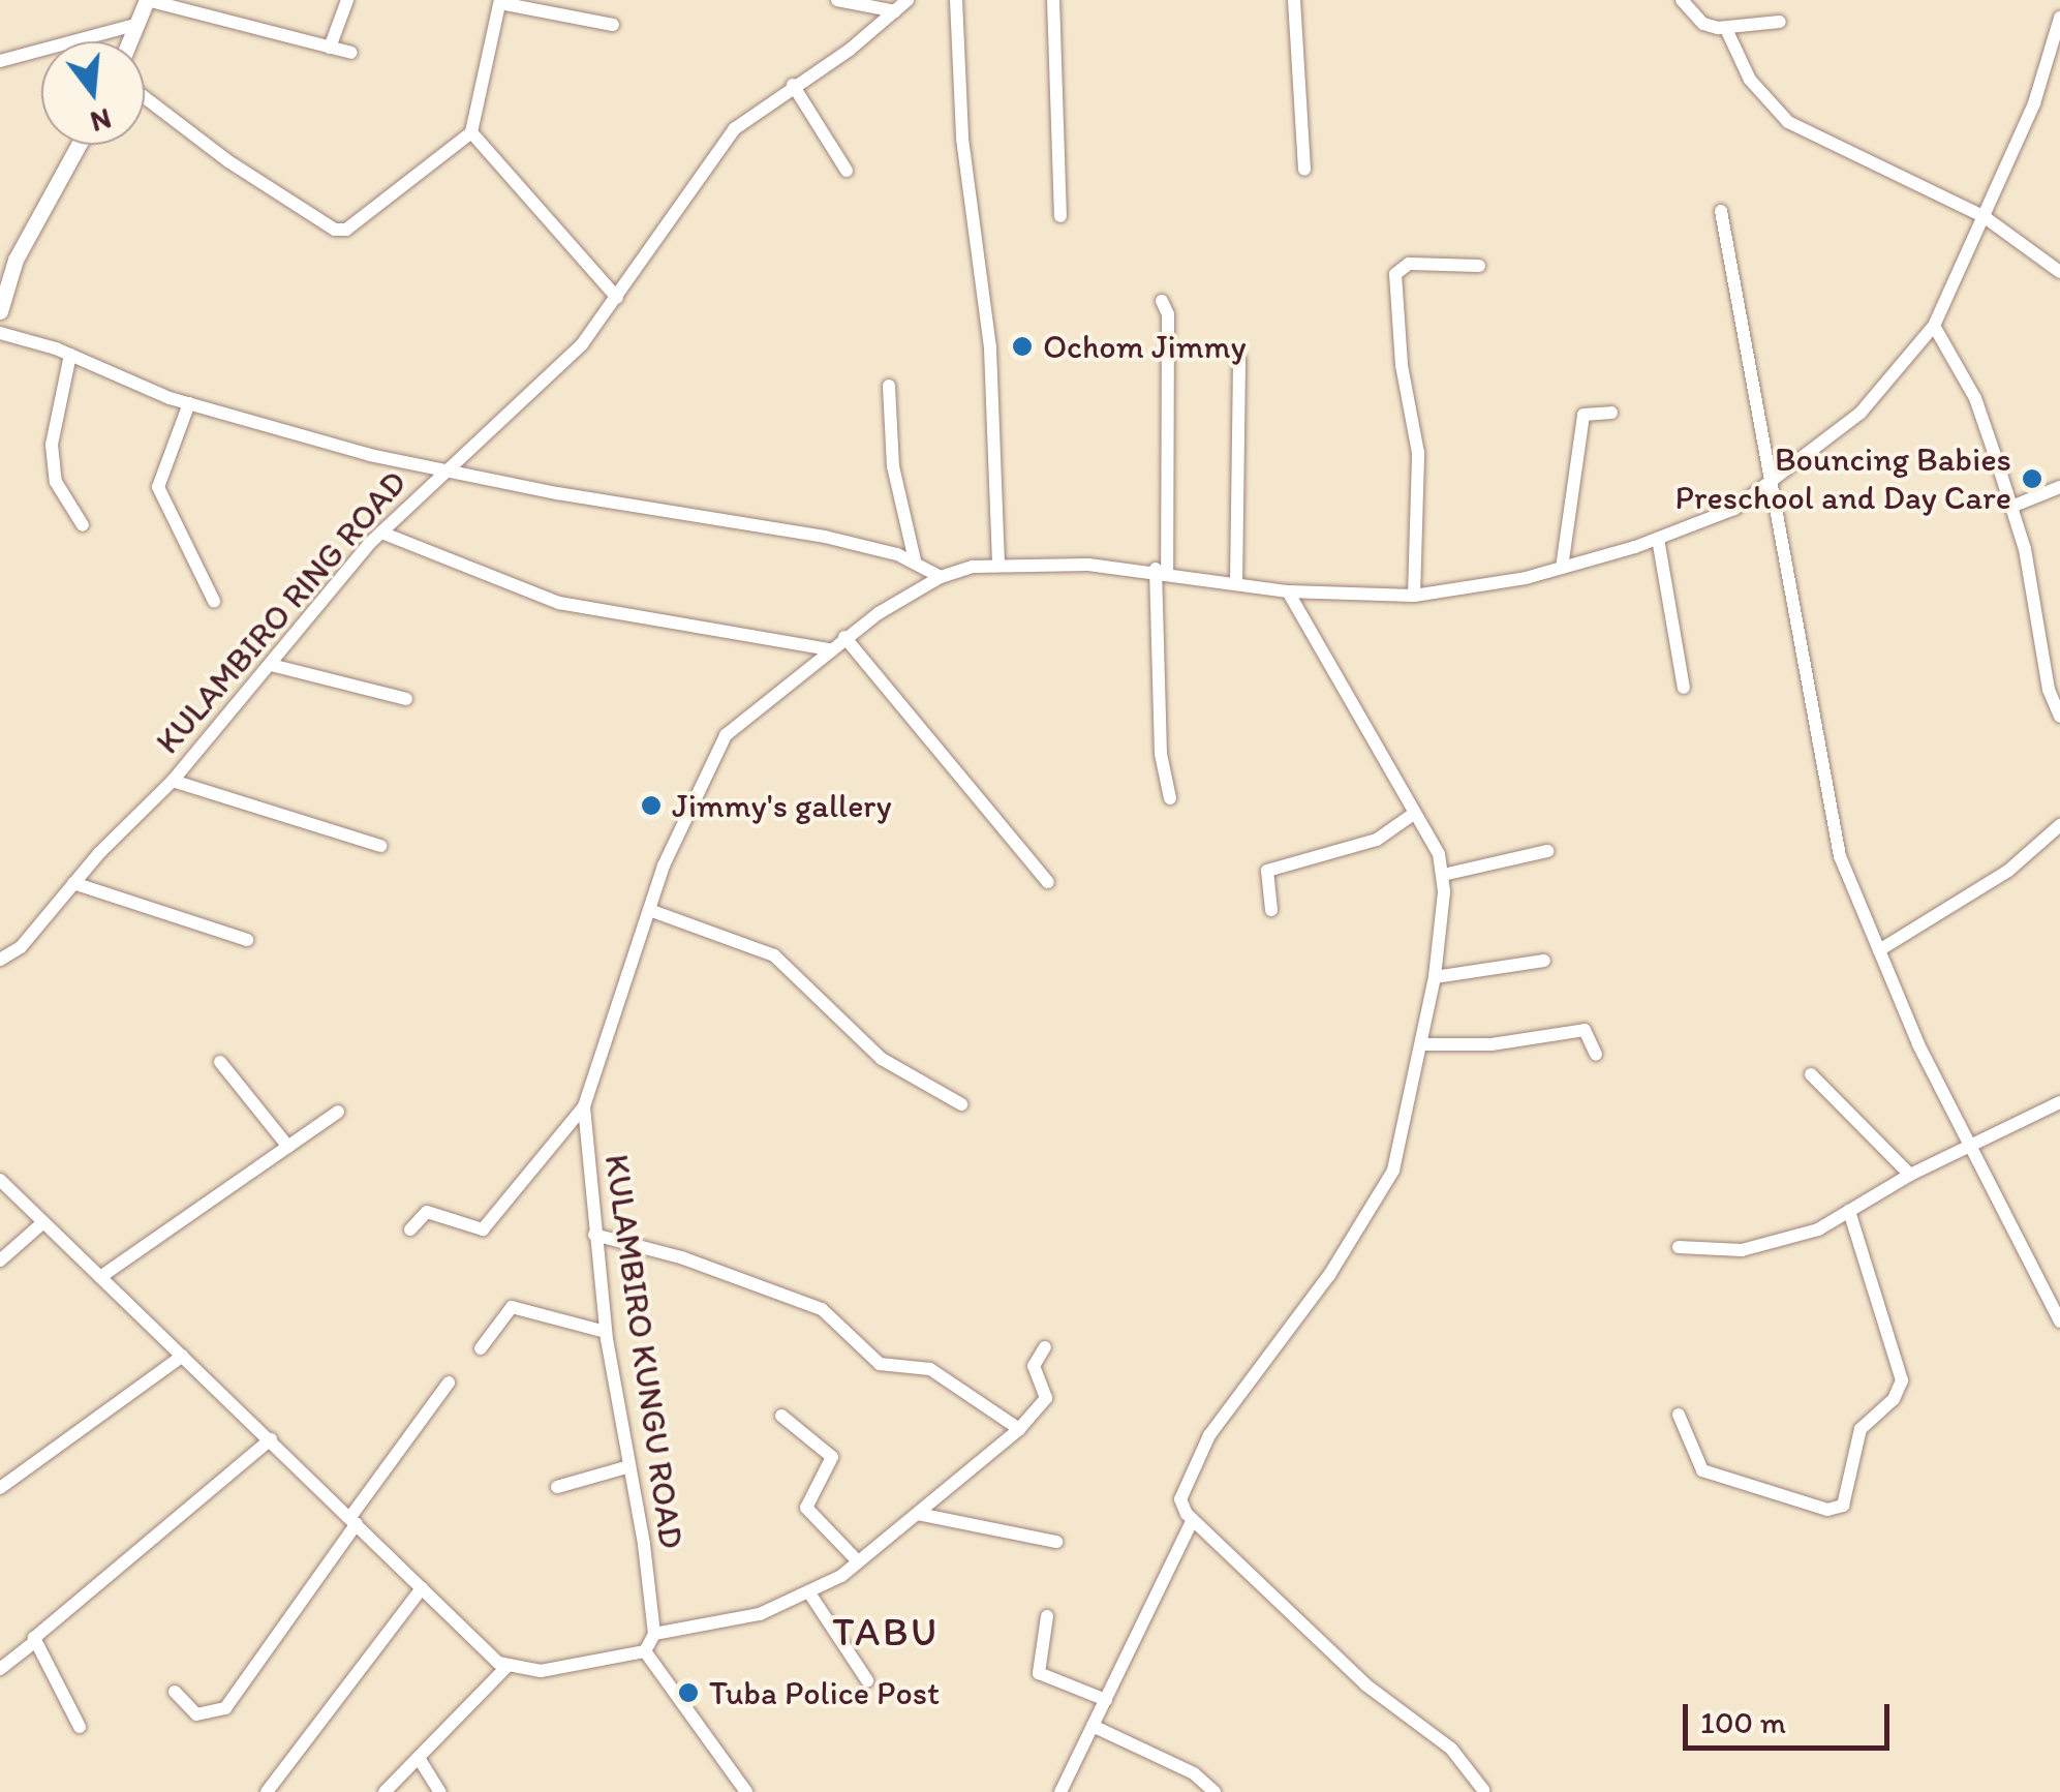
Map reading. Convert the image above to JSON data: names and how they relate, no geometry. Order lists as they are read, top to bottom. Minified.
{"streets":{"street":["KULAMBIRO RING ROAD","KULAMBIRO KUNGU ROAD"]},"districts":["TABU"],"places":["Ochom Jimmy","Bouncing Babies Preschool and Day Care","Jimmy's gallery","Tuba Police Post"],"scale_bar":"100 m","north":"bottom"}
